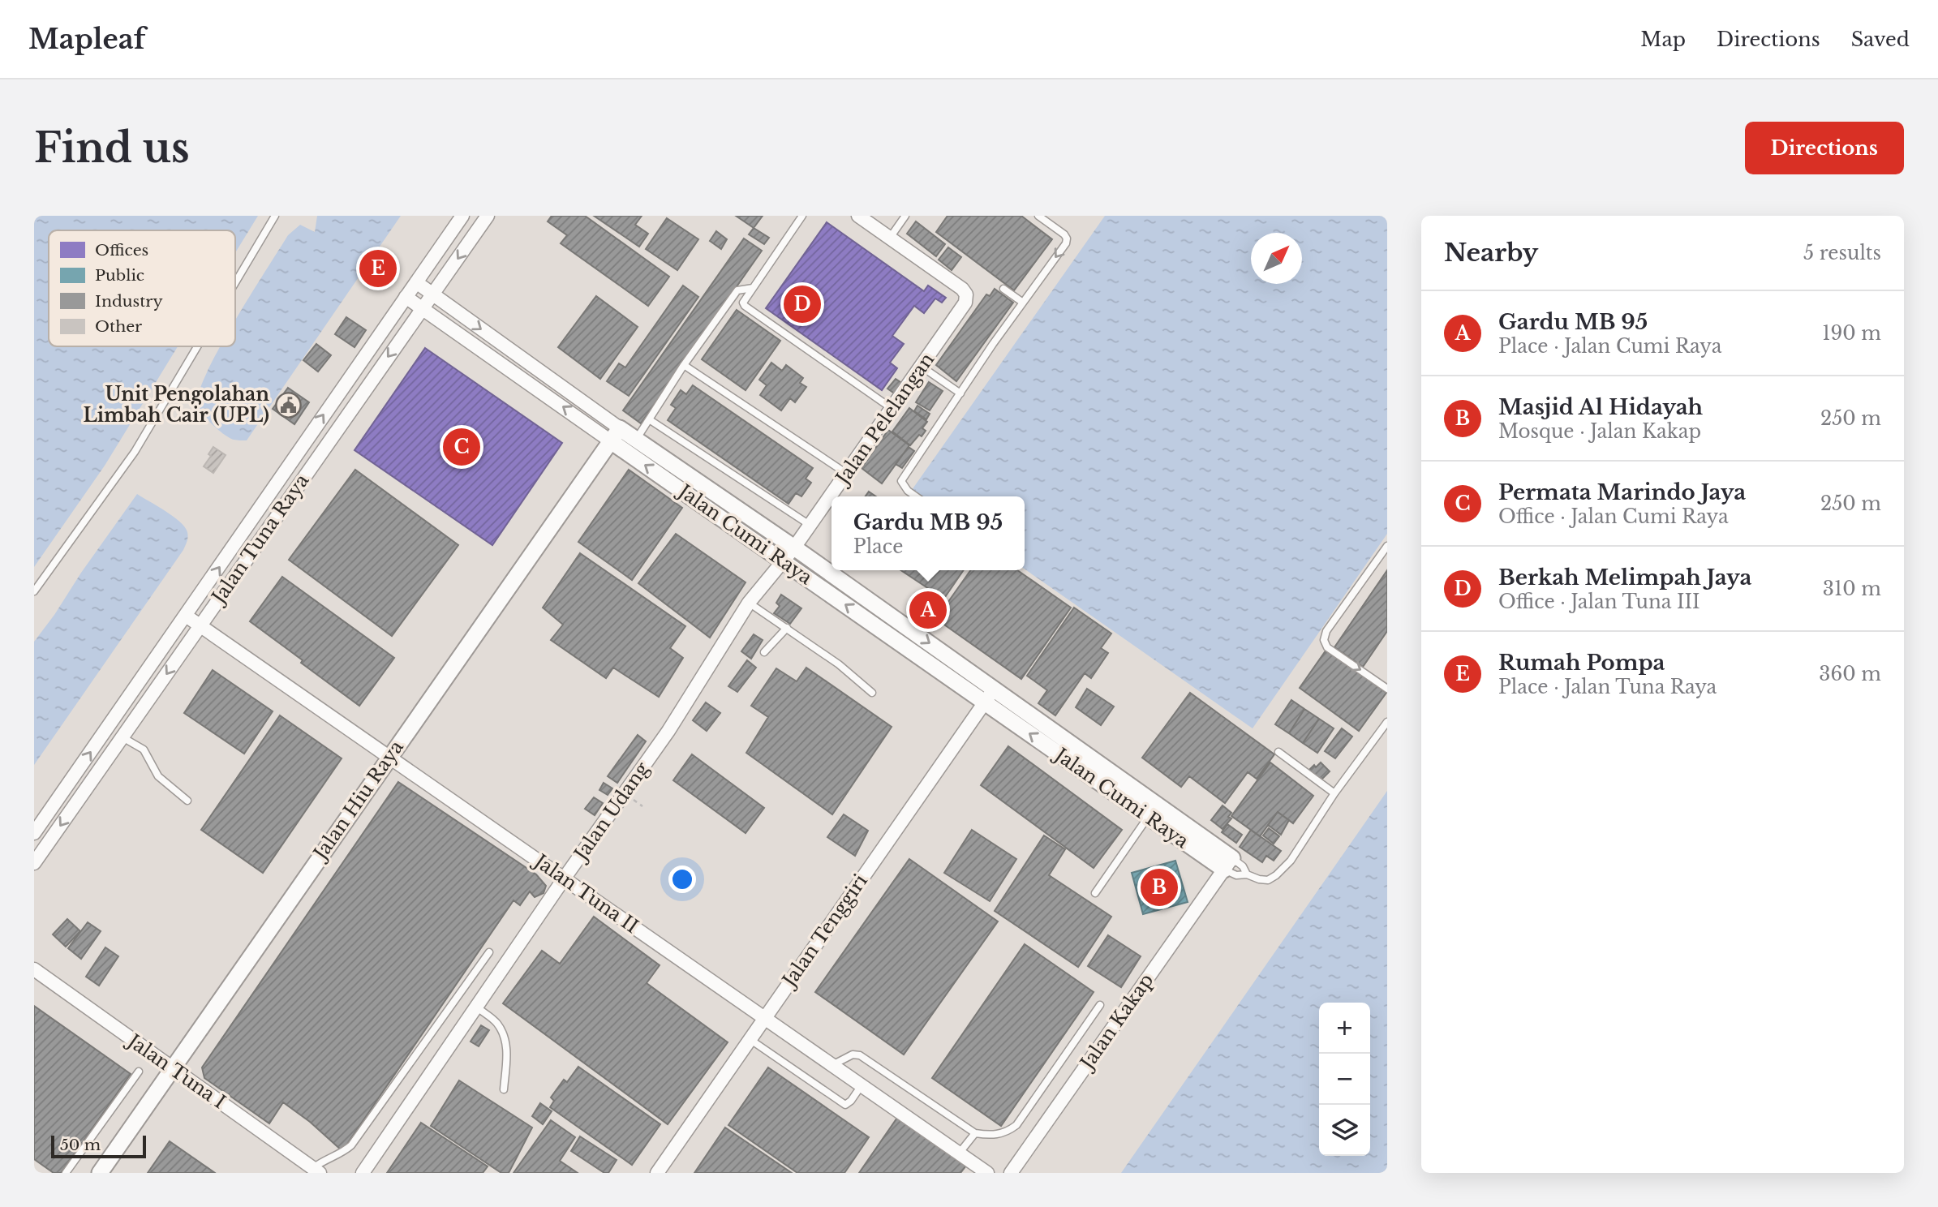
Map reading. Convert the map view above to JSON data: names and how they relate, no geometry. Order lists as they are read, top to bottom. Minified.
{"streets":{"street":["Jalan Pelelangan","Jalan Cumi Raya","Jalan Tuna Raya","Jalan Hiu Raya","Jalan Udang","Jalan Tuna II","Jalan Tenggiri","Jalan Kakap","Jalan Tuna I"]},"crossings":[["Jalan Pelelangan","Jalan Cumi Raya"],["Jalan Pelelangan","Jalan Udang"],["Jalan Cumi Raya","Jalan Tuna Raya"],["Jalan Cumi Raya","Jalan Hiu Raya"],["Jalan Cumi Raya","Jalan Udang"],["Jalan Cumi Raya","Jalan Tenggiri"],["Jalan Cumi Raya","Jalan Kakap"],["Jalan Tuna Raya","Jalan Tuna II"],["Jalan Hiu Raya","Jalan Tuna II"],["Jalan Hiu Raya","Jalan Tuna I"],["Jalan Udang","Jalan Tuna II"],["Jalan Tuna II","Jalan Tenggiri"]],"places":{"public building":["Unit Pengolahan Limbah Cair (UPL)"]},"legend":["Offices","Public","Industry","Other"],"scale_bar":"50 m","north":"top right","page":{"header":"Mapleaf","nav":["Map","Directions","Saved"],"buttons":"Directions","title":"Find us","heading":["Nearby","5 results"],"pins":["E","D","C","A","B"],"list":[{"mark":"A","name":"Gardu MB 95","note":"Place · Jalan Cumi Raya","value":"190 m"},{"mark":"B","name":"Masjid Al Hidayah","note":"Mosque · Jalan Kakap","value":"250 m"},{"mark":"C","name":"Permata Marindo Jaya","note":"Office · Jalan Cumi Raya","value":"250 m"},{"mark":"D","name":"Berkah Melimpah Jaya","note":"Office · Jalan Tuna III","value":"310 m"},{"mark":"E","name":"Rumah Pompa","note":"Place · Jalan Tuna Raya","value":"360 m"}],"popup":["Gardu MB 95","Place"],"map_buttons":["+","−"],"scale":"50 m"}}
